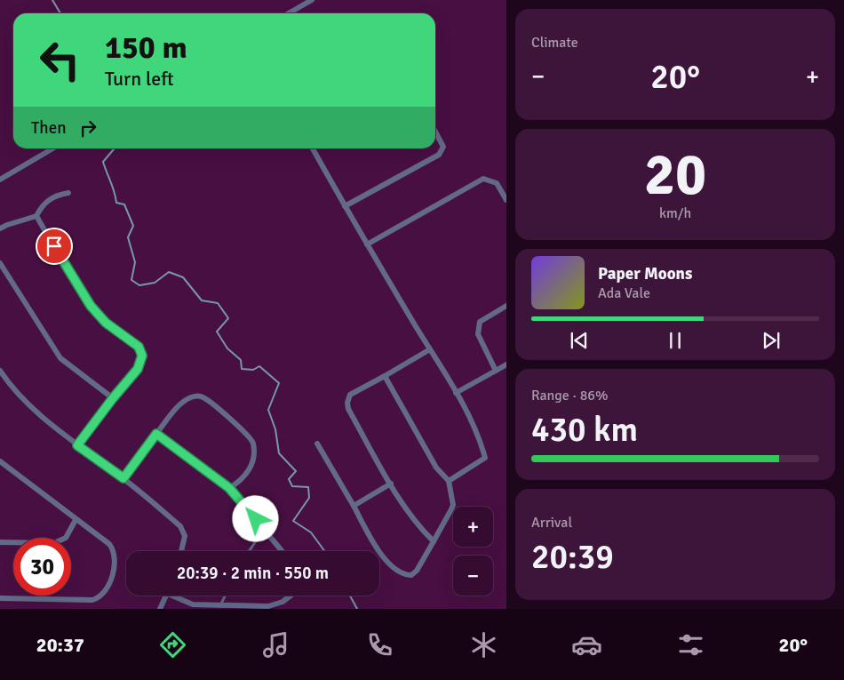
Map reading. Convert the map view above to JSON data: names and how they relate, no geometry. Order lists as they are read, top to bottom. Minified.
{"page":{"tile":["Climate",["20","km/h"],["Range · 86%","430 km"],["Arrival","20:39"]],"turn":["150 m","Turn left"],"heat":["−","20°","+"],"then":"Then","song":["Paper Moons","Ada Vale"],"map_buttons":["+","−"],"limit":"30","trip":"20:39 · 2 min · 550 m","tabs":["20:37","20°"]}}
